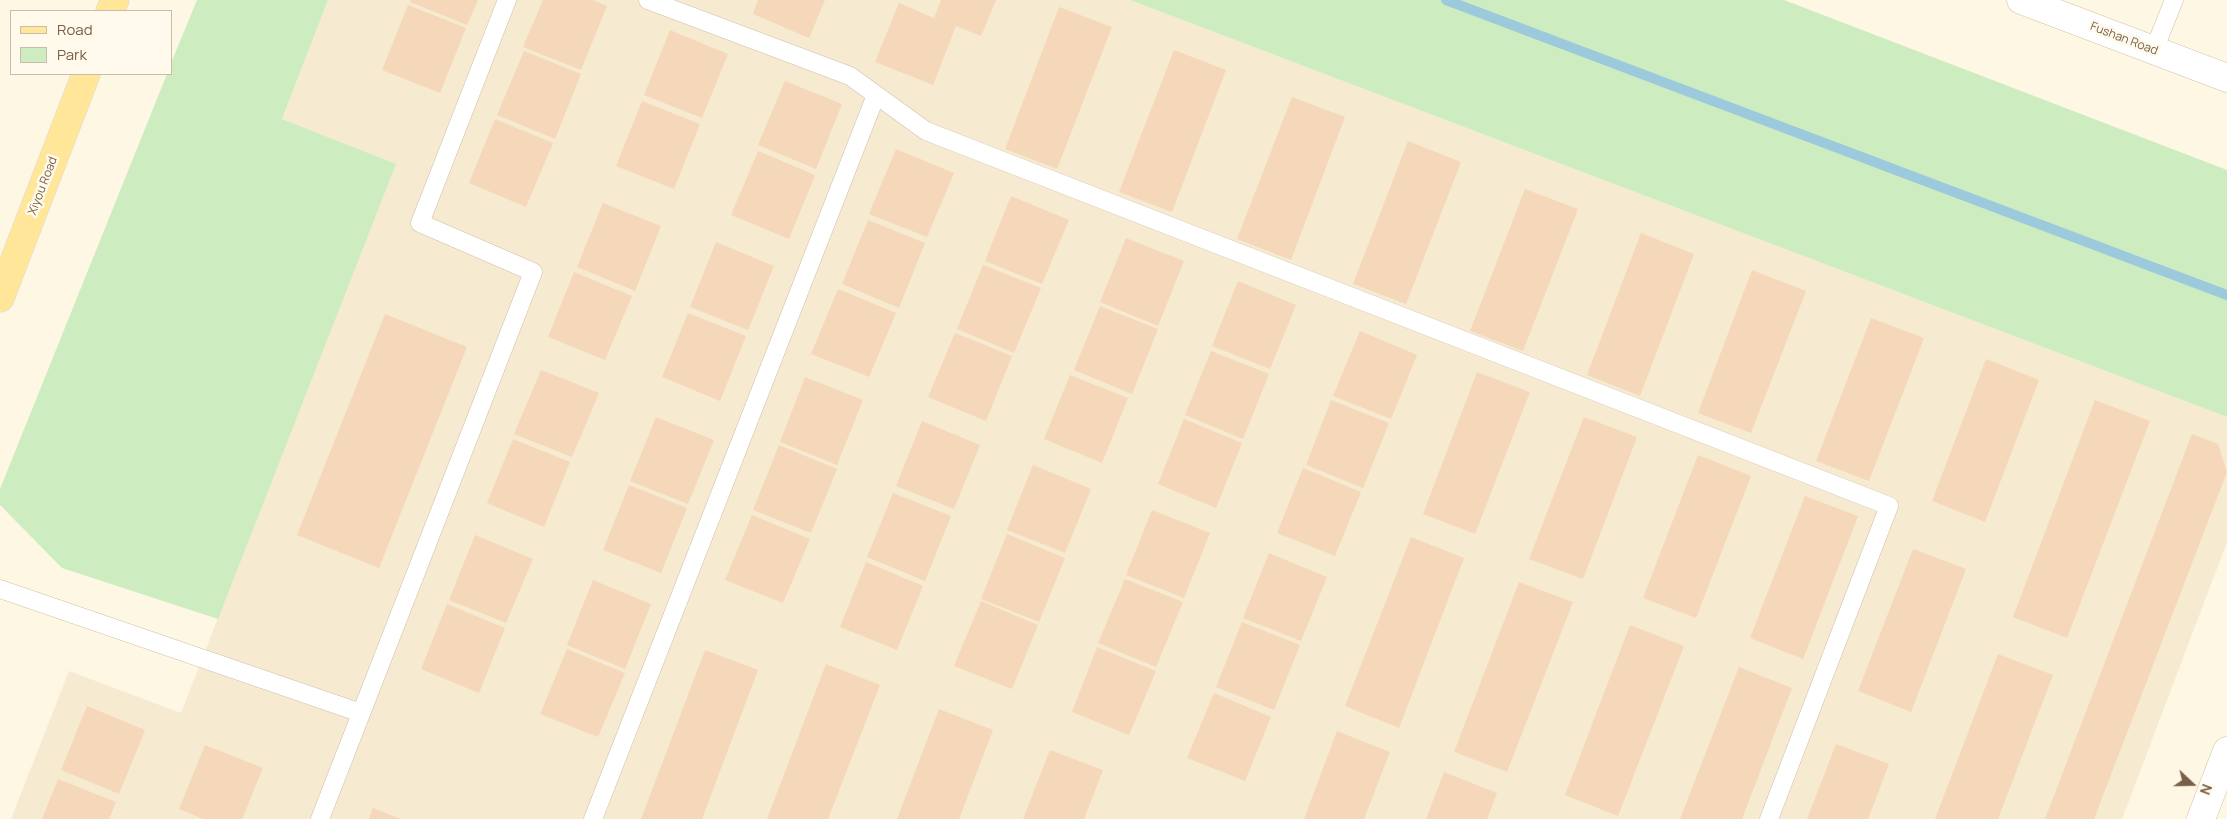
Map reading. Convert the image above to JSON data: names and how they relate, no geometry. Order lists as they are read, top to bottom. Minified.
{"streets":{"main road":["Xiyou Road"],"street":["Fushan Road"]},"legend":["Road","Park"],"north":"right"}
